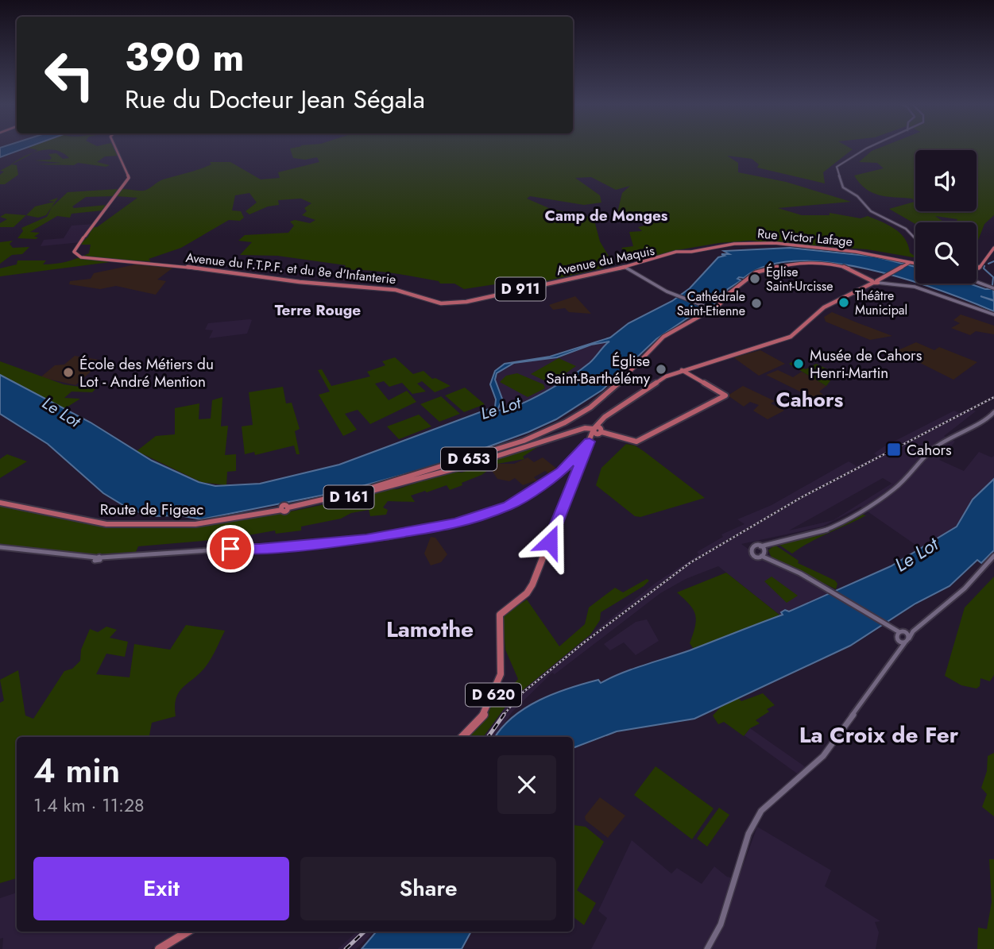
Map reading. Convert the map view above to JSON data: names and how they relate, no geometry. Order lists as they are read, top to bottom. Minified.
{"streets":{"main road":["Rue Victor Lafage","Avenue du Maquis","Avenue du F.T.P.F. et du 8e d'Infanterie","D 911","D 653","D 161","Route de Figeac","D 620"]},"crossings":[["Rue Victor Lafage","Avenue du Maquis"],["Avenue du Maquis","Avenue du F.T.P.F. et du 8e d'Infanterie"],["D 653","D 161"],["D 653","Route de Figeac"],["D 161","Route de Figeac"]],"districts":["Camp de Monges","Terre Rouge","Cahors","Lamothe","La Croix de Fer"],"water":["Le Lot"],"places":{"other":["Église Saint-Urcisse","Théâtre Municipal","Cathédrale Saint-Etienne","Musée de Cahors Henri-Martin","Église Saint-Barthélémy","École des Métiers du Lot - André Mention"],"transit":["Cahors"]},"page":{"turn":["390 m","Rue du Docteur Jean Ségala"],"heading":["4 min","1.4 km · 11:28"],"buttons":["Exit","Share"]}}
